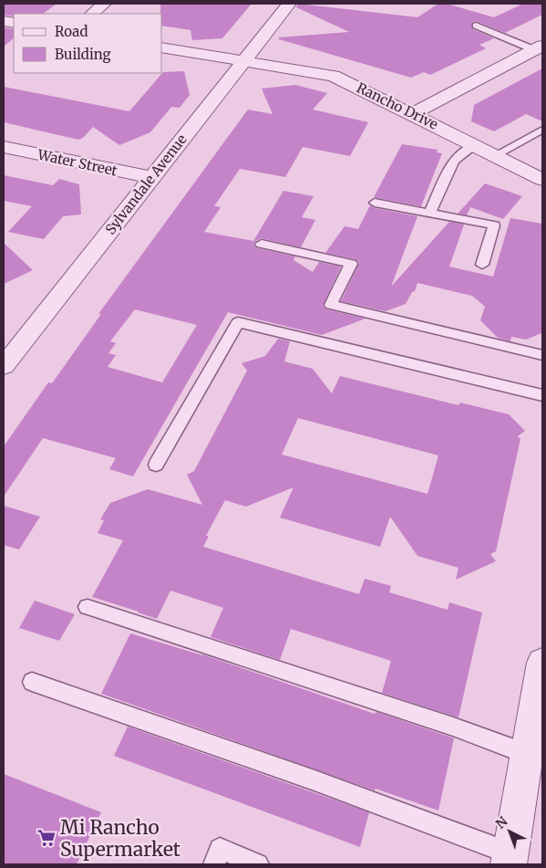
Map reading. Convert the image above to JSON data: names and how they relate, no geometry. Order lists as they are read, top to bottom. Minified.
{"streets":{"street":["Rancho Drive","Water Street","Sylvandale Avenue"]},"crossings":[["Rancho Drive","Sylvandale Avenue"],["Water Street","Sylvandale Avenue"]],"places":{"supermarket":["Mi Rancho Supermarket"]},"legend":["Road","Building"],"north":"top left"}
